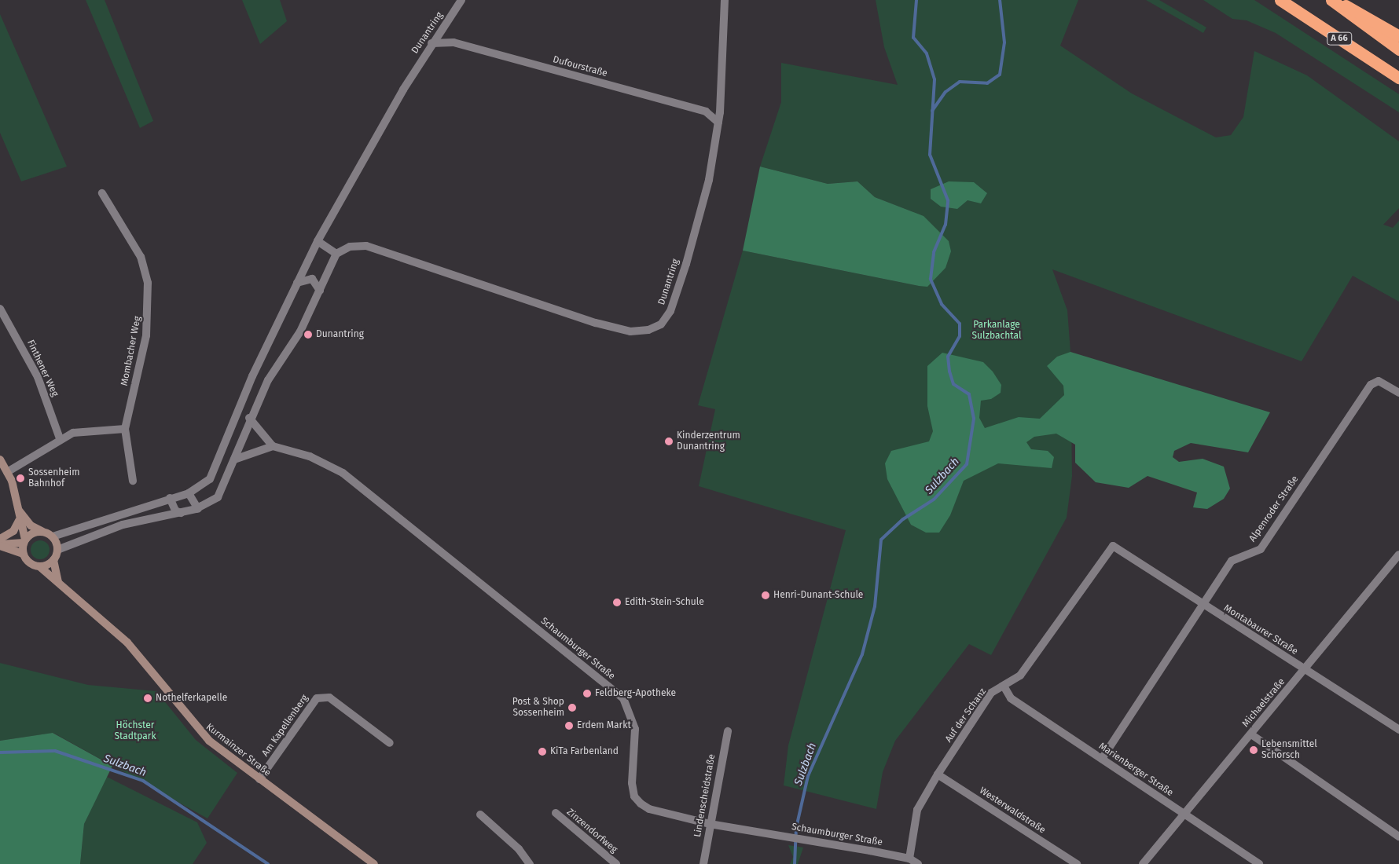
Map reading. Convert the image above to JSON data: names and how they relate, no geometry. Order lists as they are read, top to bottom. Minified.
{"streets":{"highway":["A 66"],"main road":["Kurmainzer Straße"],"street":["Dunantring","Dufourstraße","Mombacher Weg","Finthener Weg","Alpenroder Straße","Montabaurer Straße","Schaumburger Straße","Michaelstraße","Auf der Schanz","Am Kapellenberg","Marienberger Straße","Lindenscheidstraße","Westerwaldstraße","Zinzendorfweg"]},"crossings":[["Dunantring","Dufourstraße"],["Dunantring","Kurmainzer Straße"],["Alpenroder Straße","Montabaurer Straße"],["Alpenroder Straße","Marienberger Straße"],["Montabaurer Straße","Michaelstraße"],["Montabaurer Straße","Auf der Schanz"],["Schaumburger Straße","Auf der Schanz"],["Schaumburger Straße","Lindenscheidstraße"],["Michaelstraße","Marienberger Straße"],["Auf der Schanz","Marienberger Straße"],["Auf der Schanz","Westerwaldstraße"],["Am Kapellenberg","Kurmainzer Straße"]],"water":["Sulzbach"],"parks":["Parkanlage Sulzbachtal","Höchster Stadtpark"],"places":["Dunantring","Kinderzentrum Dunantring","Sossenheim Bahnhof","Henri-Dunant-Schule","Edith-Stein-Schule","Feldberg-Apotheke","Nothelferkapelle","Post & Shop Sossenheim","Erdem Markt","Lebensmittel Schorsch","KiTa Farbenland"]}
